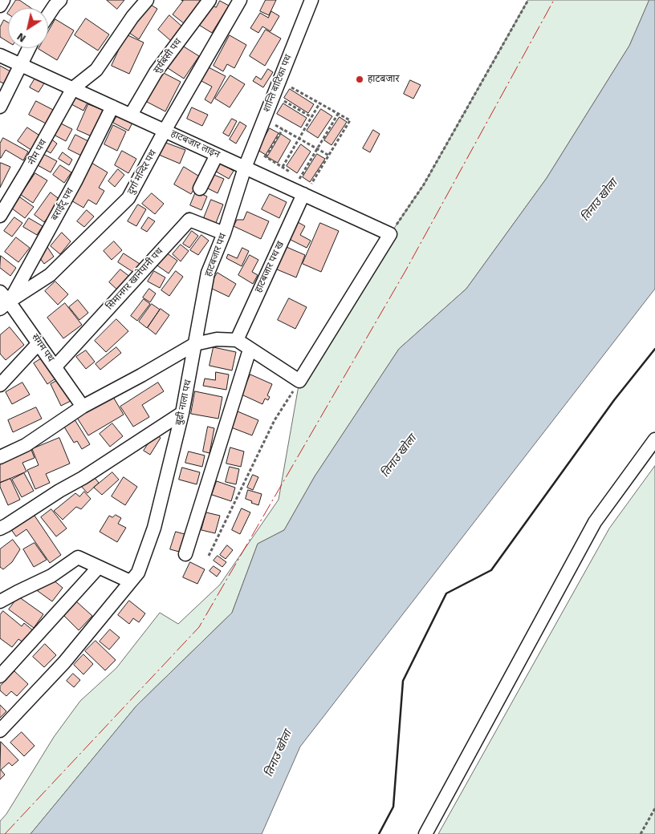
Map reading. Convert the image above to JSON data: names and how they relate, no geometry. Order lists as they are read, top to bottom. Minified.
{"streets":{"street":["सुर्यबंसी पथ","शान्ति बाटिका पथ","हाटबजार लाइन","नीम पथ","दुर्गा मन्दिर पथ","बराईट् पथ","हाटबजार पथ","हाटबजार पथ ख","सिमानगर खानेपानी पथ","संगम पथ","बुढी नाला पथ"]},"crossings":[["सुर्यबंसी पथ","हाटबजार लाइन"],["शान्ति बाटिका पथ","हाटबजार लाइन"],["शान्ति बाटिका पथ","हाटबजार पथ"],["हाटबजार लाइन","नीम पथ"],["हाटबजार लाइन","दुर्गा मन्दिर पथ"],["हाटबजार लाइन","बराईट् पथ"],["हाटबजार लाइन","हाटबजार पथ"],["हाटबजार लाइन","हाटबजार पथ ख"],["दुर्गा मन्दिर पथ","बराईट् पथ"],["दुर्गा मन्दिर पथ","संगम पथ"],["बराईट् पथ","संगम पथ"],["हाटबजार पथ","सिमानगर खानेपानी पथ"],["हाटबजार पथ","बुढी नाला पथ"],["सिमानगर खानेपानी पथ","संगम पथ"]],"water":["तिनाउ खोला"],"places":["हाटबजार"],"north":"bottom left"}
